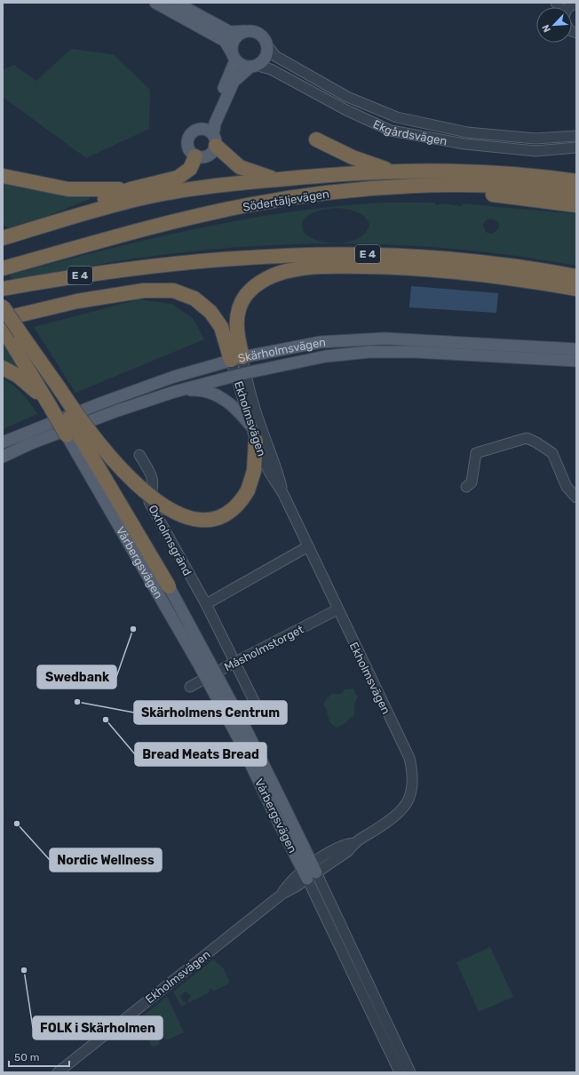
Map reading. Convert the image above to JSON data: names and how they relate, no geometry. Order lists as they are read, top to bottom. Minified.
{"streets":{"highway":["Södertäljevägen","E 4"],"main road":["Skärholmsvägen","Vårbergsvägen"],"street":["Ekgårdsvägen","Ekholmsvägen","Oxholmsgränd","Måsholmstorget"]},"crossings":[["Skärholmsvägen","Ekholmsvägen"],["Ekholmsvägen","Vårbergsvägen"],["Ekholmsvägen","Måsholmstorget"]],"places":["Swedbank","Skärholmens Centrum","Bread Meats Bread","Nordic Wellness","FOLK i Skärholmen"],"scale_bar":"50 m","north":"bottom left"}
